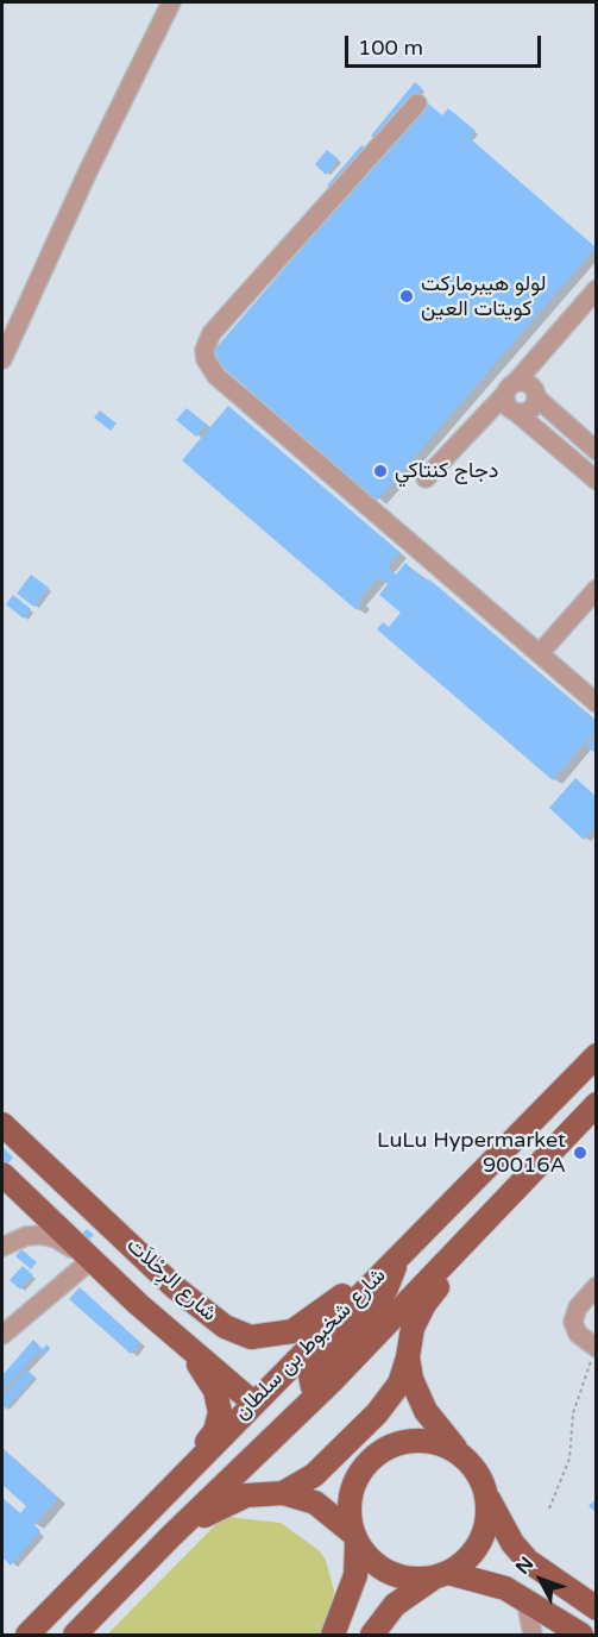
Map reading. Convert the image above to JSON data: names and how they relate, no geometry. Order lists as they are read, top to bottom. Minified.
{"streets":{"main road":["شارع الرِحْلاَت","شارع شخبوط بن سلطان"]},"crossings":[["شارع الرِحْلاَت","شارع شخبوط بن سلطان"]],"places":["لولو هيبرماركت كويتات العين","دجاج كنتاكي","LuLu Hypermarket 90016A"],"scale_bar":"100 m","north":"top left"}
